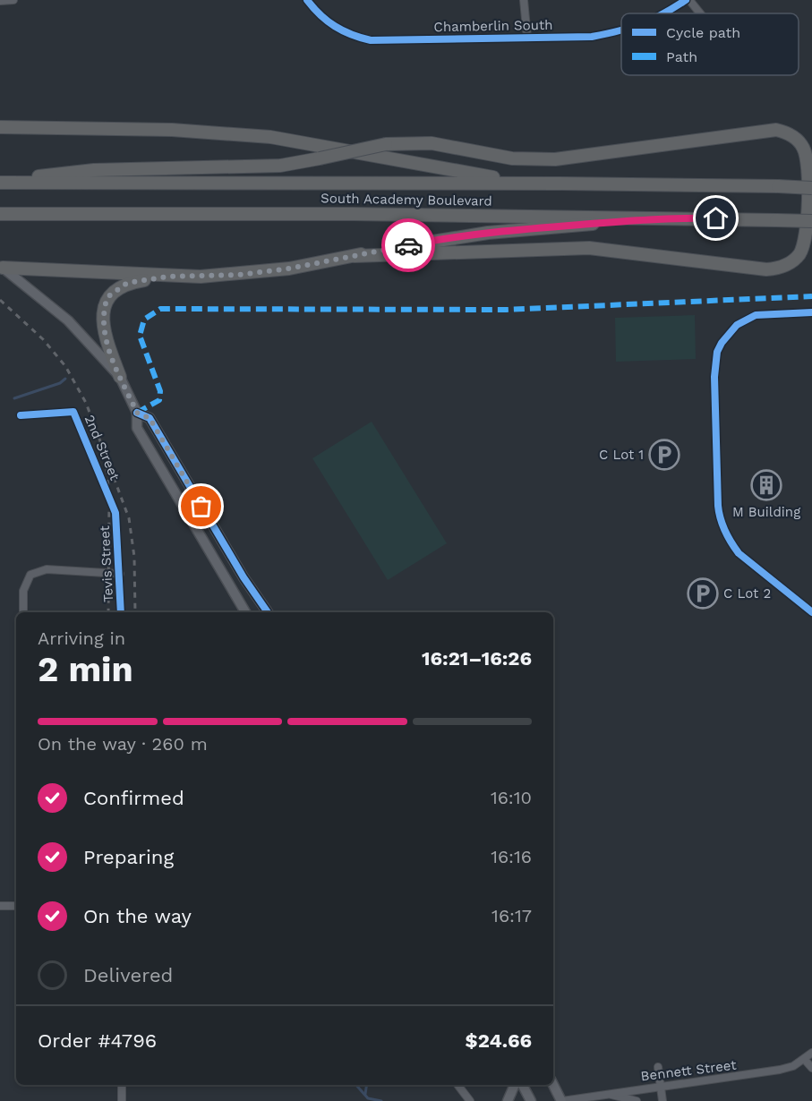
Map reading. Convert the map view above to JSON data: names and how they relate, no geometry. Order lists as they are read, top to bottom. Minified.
{"streets":{"highway":["South Academy Boulevard"],"street":["Chamberlin South","2nd Street","Tevis Street","Bennett Street"]},"crossings":[["2nd Street","Tevis Street"]],"places":{"parking":["C Lot 1","C Lot 2"],"building":["M Building"]},"legend":["Cycle path","Path"],"page":{"heading":["2 min","Arriving in","16:21–16:26"],"panel":["Order #4796","$24.66"],"bar":"On the way · 260 m","list":[["Confirmed","16:10"],["Preparing","16:16"],["On the way","16:17"],"Delivered"]}}
